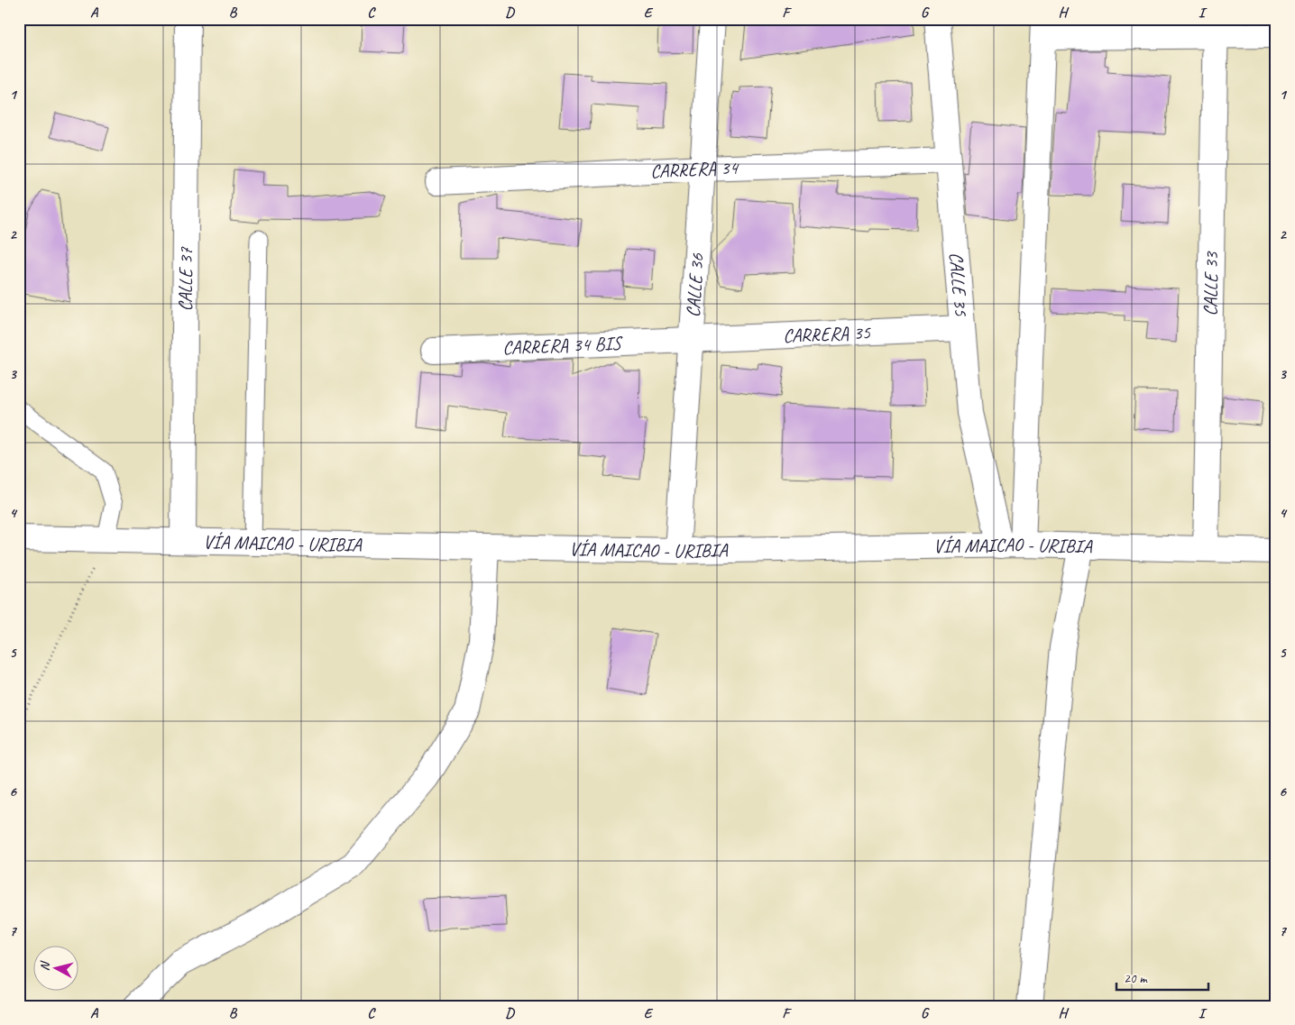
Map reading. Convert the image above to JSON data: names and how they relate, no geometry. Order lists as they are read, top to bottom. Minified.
{"streets":{"street":["CARRERA 34","CALLE 37","CALLE 35","CALLE 33","CALLE 36","CARRERA 35","CARRERA 34 BIS","VÍA MAICAO - URIBIA"]},"crossings":[["CARRERA 34","CALLE 35"],["CARRERA 34","CALLE 36"],["CALLE 37","VÍA MAICAO - URIBIA"],["CALLE 35","CARRERA 35"],["CALLE 35","VÍA MAICAO - URIBIA"],["CALLE 33","VÍA MAICAO - URIBIA"],["CALLE 36","CARRERA 35"],["CALLE 36","CARRERA 34 BIS"],["CALLE 36","VÍA MAICAO - URIBIA"],["CARRERA 35","CARRERA 34 BIS"]],"scale_bar":"20 m","north":"left","grid":{"columns":["A","B","C","D","E","F","G","H","I"],"rows":["1","2","3","4","5","6","7"]}}
